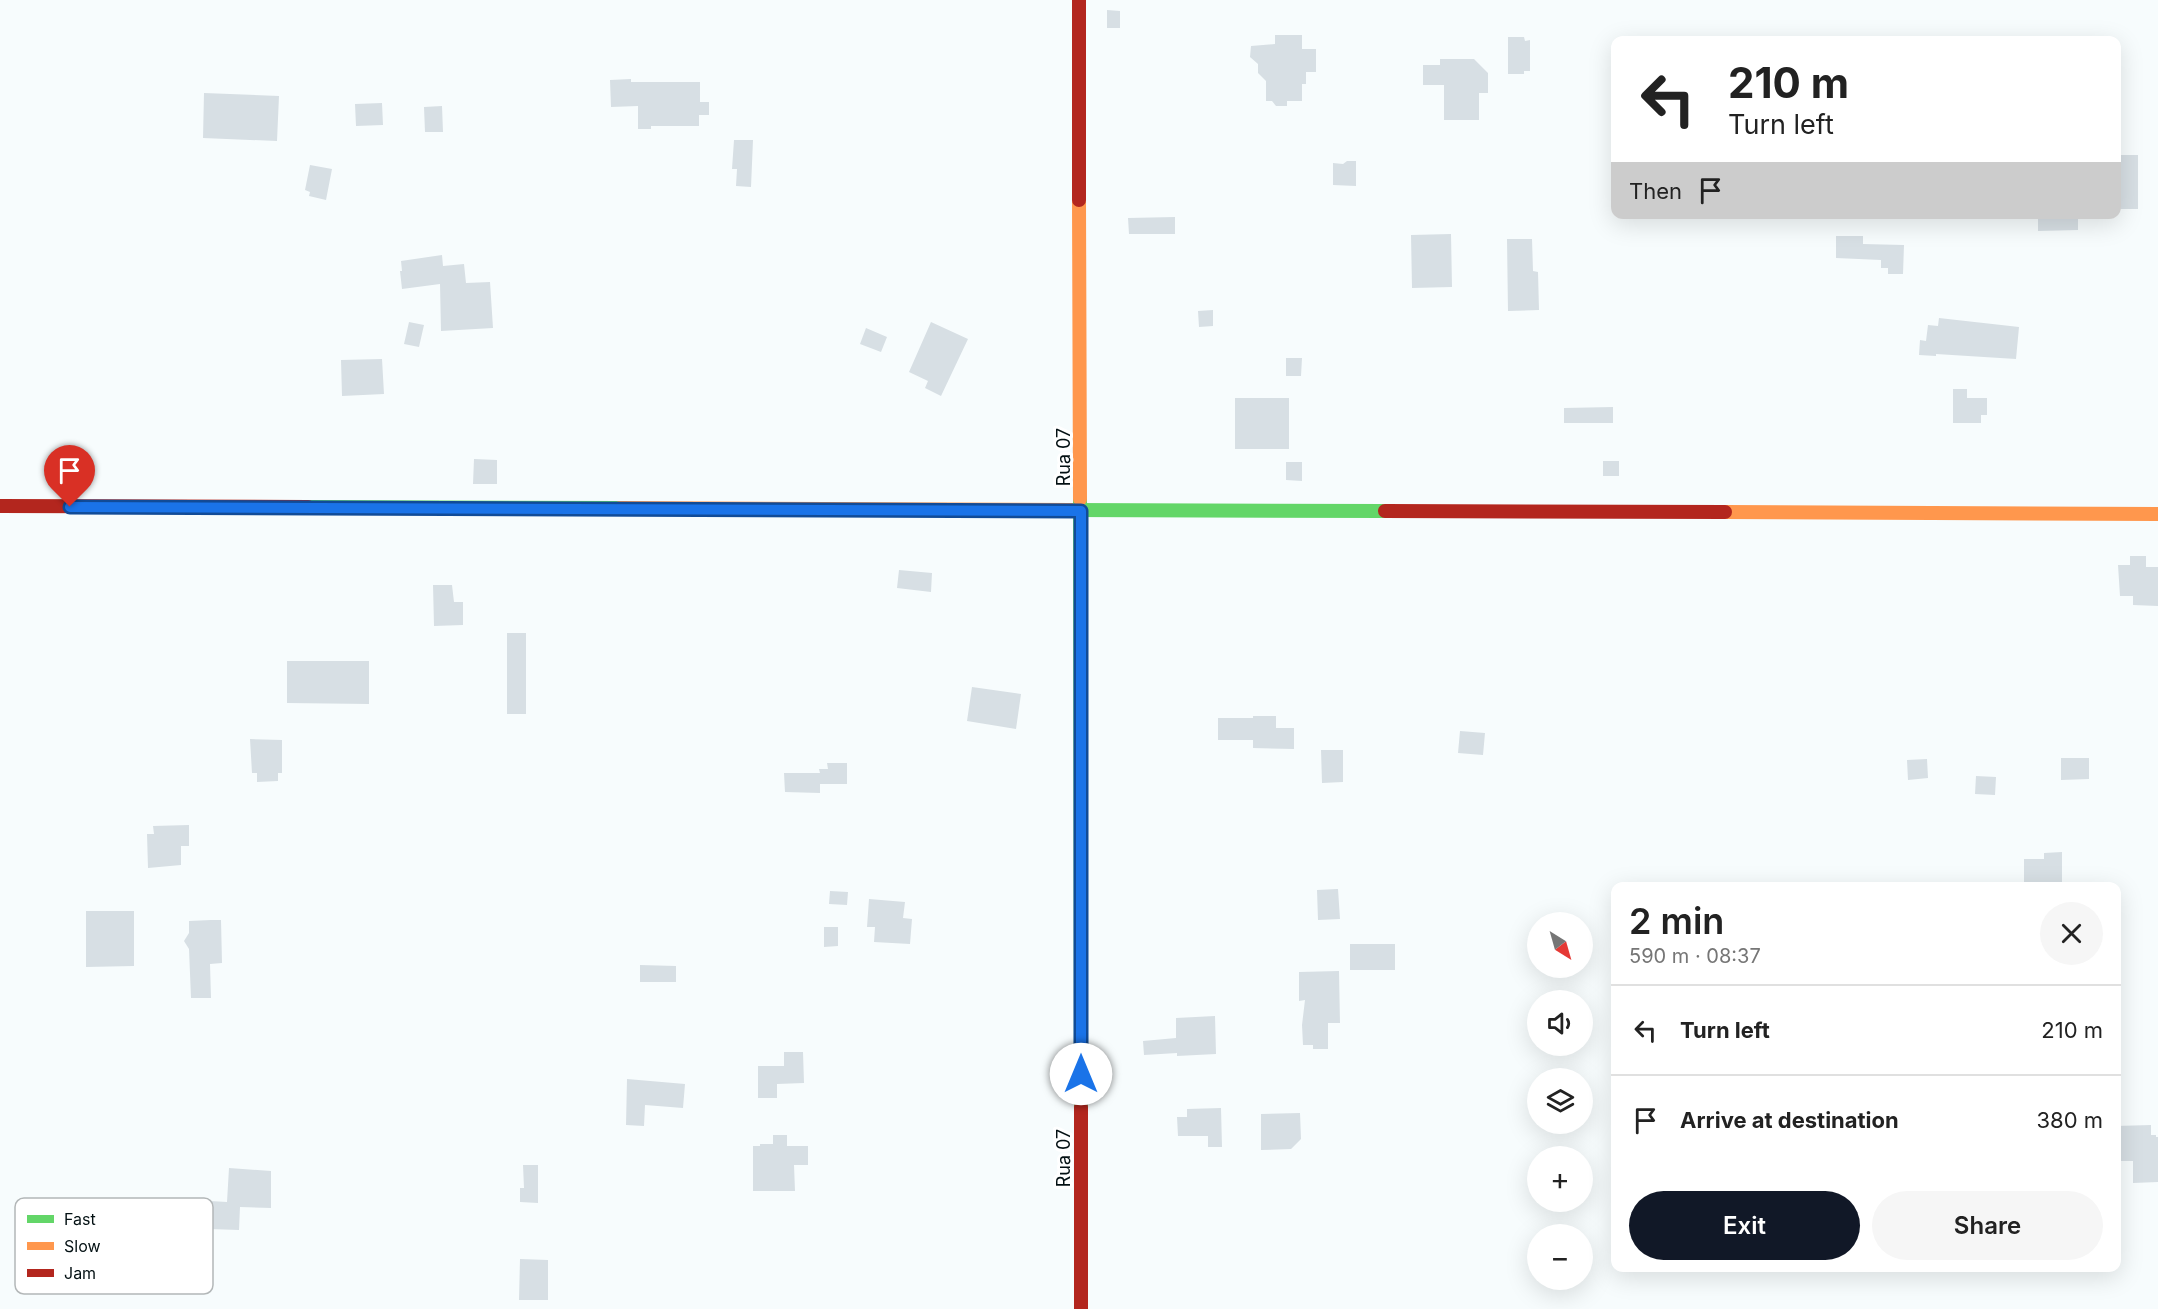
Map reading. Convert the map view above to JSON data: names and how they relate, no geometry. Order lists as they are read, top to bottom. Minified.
{"streets":{"street":["Rua 07"]},"legend":["Fast","Slow","Jam"],"north":"bottom right","page":{"turn":["210 m","Turn left"],"then":"Then","heading":["2 min","590 m · 08:37"],"map_buttons":["+","−"],"list":[{"name":"Turn left","value":"210 m"},{"name":"Arrive at destination","value":"380 m"}],"buttons":["Exit","Share"]}}
